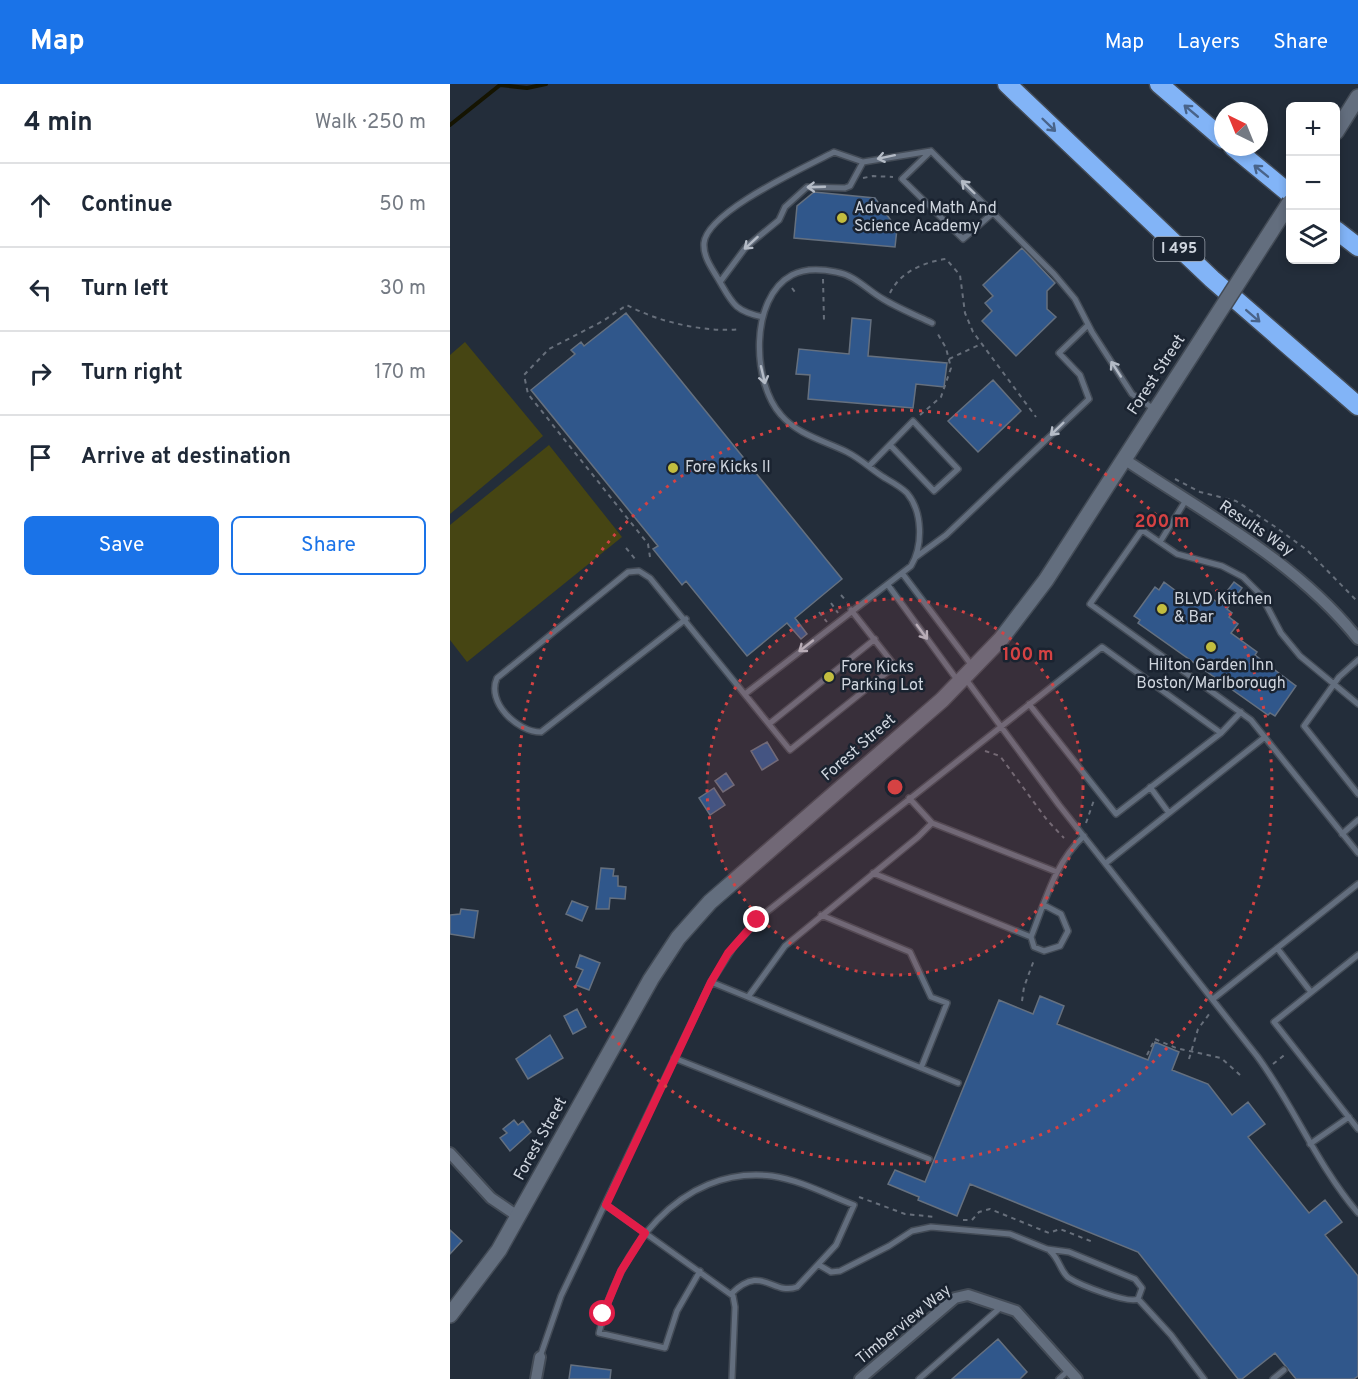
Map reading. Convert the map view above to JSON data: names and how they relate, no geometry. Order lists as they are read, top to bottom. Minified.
{"streets":{"highway":["I 495"],"main road":["Forest Street"],"street":["Results Way","Timberview Way"]},"crossings":[["Forest Street","Results Way"]],"places":["Advanced Math And Science Academy","Fore Kicks II","BLVD Kitchen & Bar","Hilton Garden Inn Boston/Marlborough","Fore Kicks Parking Lot"],"north":"top left","page":{"header":"Map","nav":["Map","Layers","Share"],"heading":["4 min","Walk · 250 m"],"map_buttons":["+","−"],"list":[["Continue","50 m"],["Turn left","30 m"],["Turn right","170 m"],"Arrive at destination"],"buttons":["Save","Share"]},"rings":["200 m","100 m"]}
